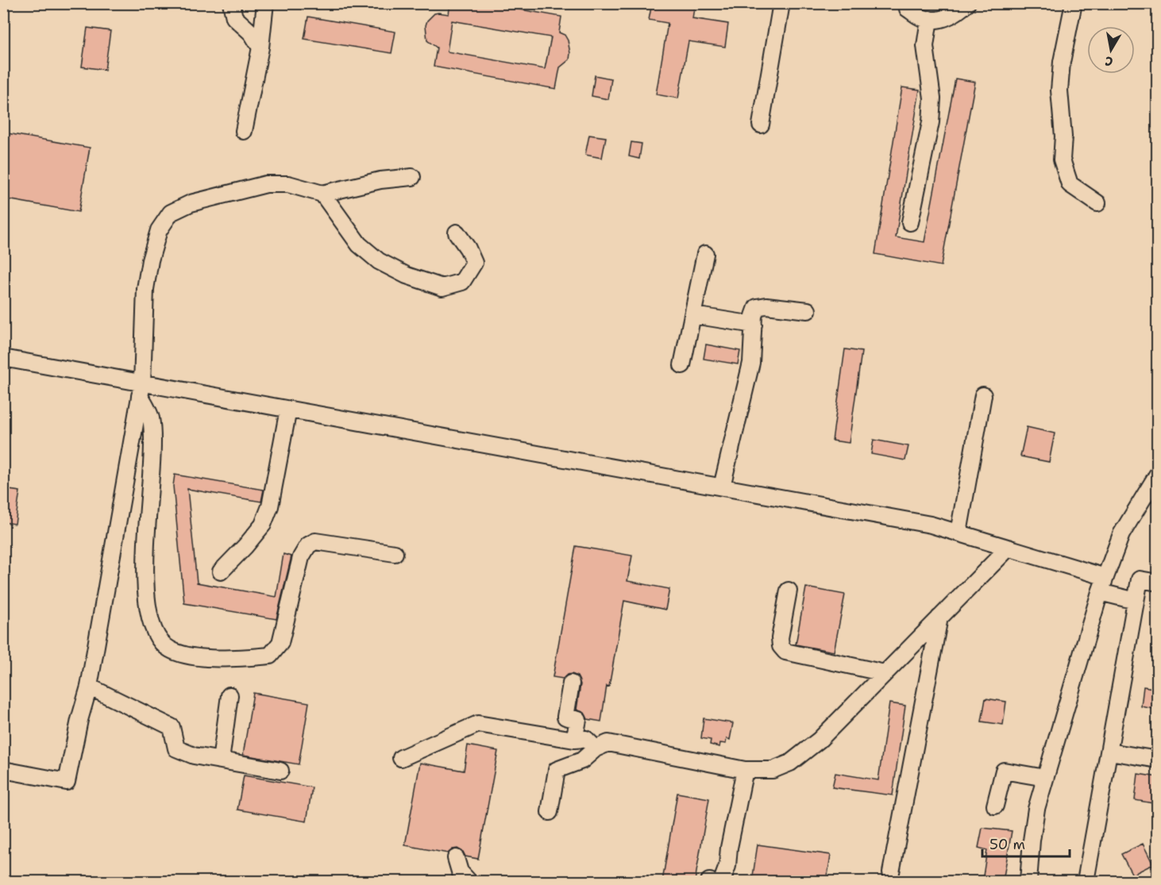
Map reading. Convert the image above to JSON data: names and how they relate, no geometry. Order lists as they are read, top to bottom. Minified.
{"scale_bar":"50 m","north":"bottom"}
